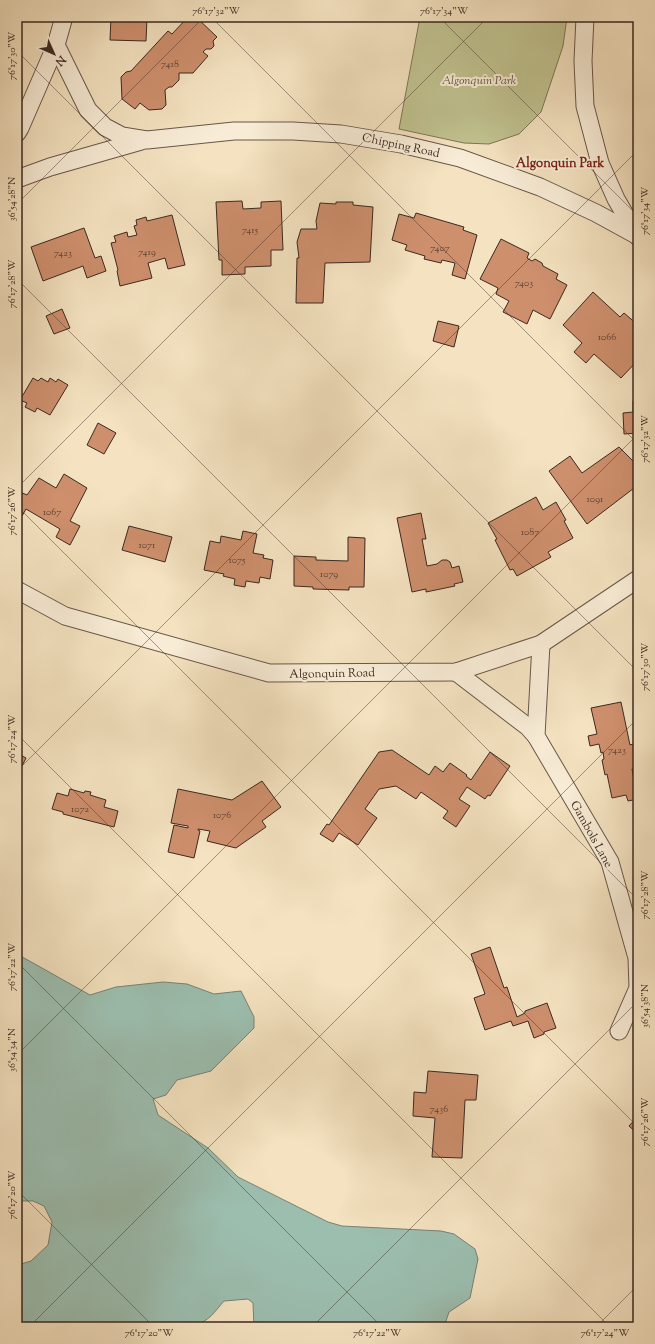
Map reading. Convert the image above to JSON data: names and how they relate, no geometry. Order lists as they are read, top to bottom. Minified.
{"streets":{"street":["Chipping Road","Algonquin Road","Gambols Lane"]},"crossings":[["Algonquin Road","Gambols Lane"]],"districts":["Algonquin Park"],"parks":["Algonquin Park"],"house_numbers":["7418","7415","7407","7419","7423","7403","1066","1091","1067","1087","1071","1075","1079","7423","1072","1076","7436"],"north":"bottom right","coordinates":["76°17'32\"W","76°17'34\"W","76°17'30\"W","36°54'28\"N","76°17'28\"W","76°17'26\"W","76°17'24\"W","76°17'22\"W","36°54'38\"N","36°54'34\"N","76°17'20\"W"]}
